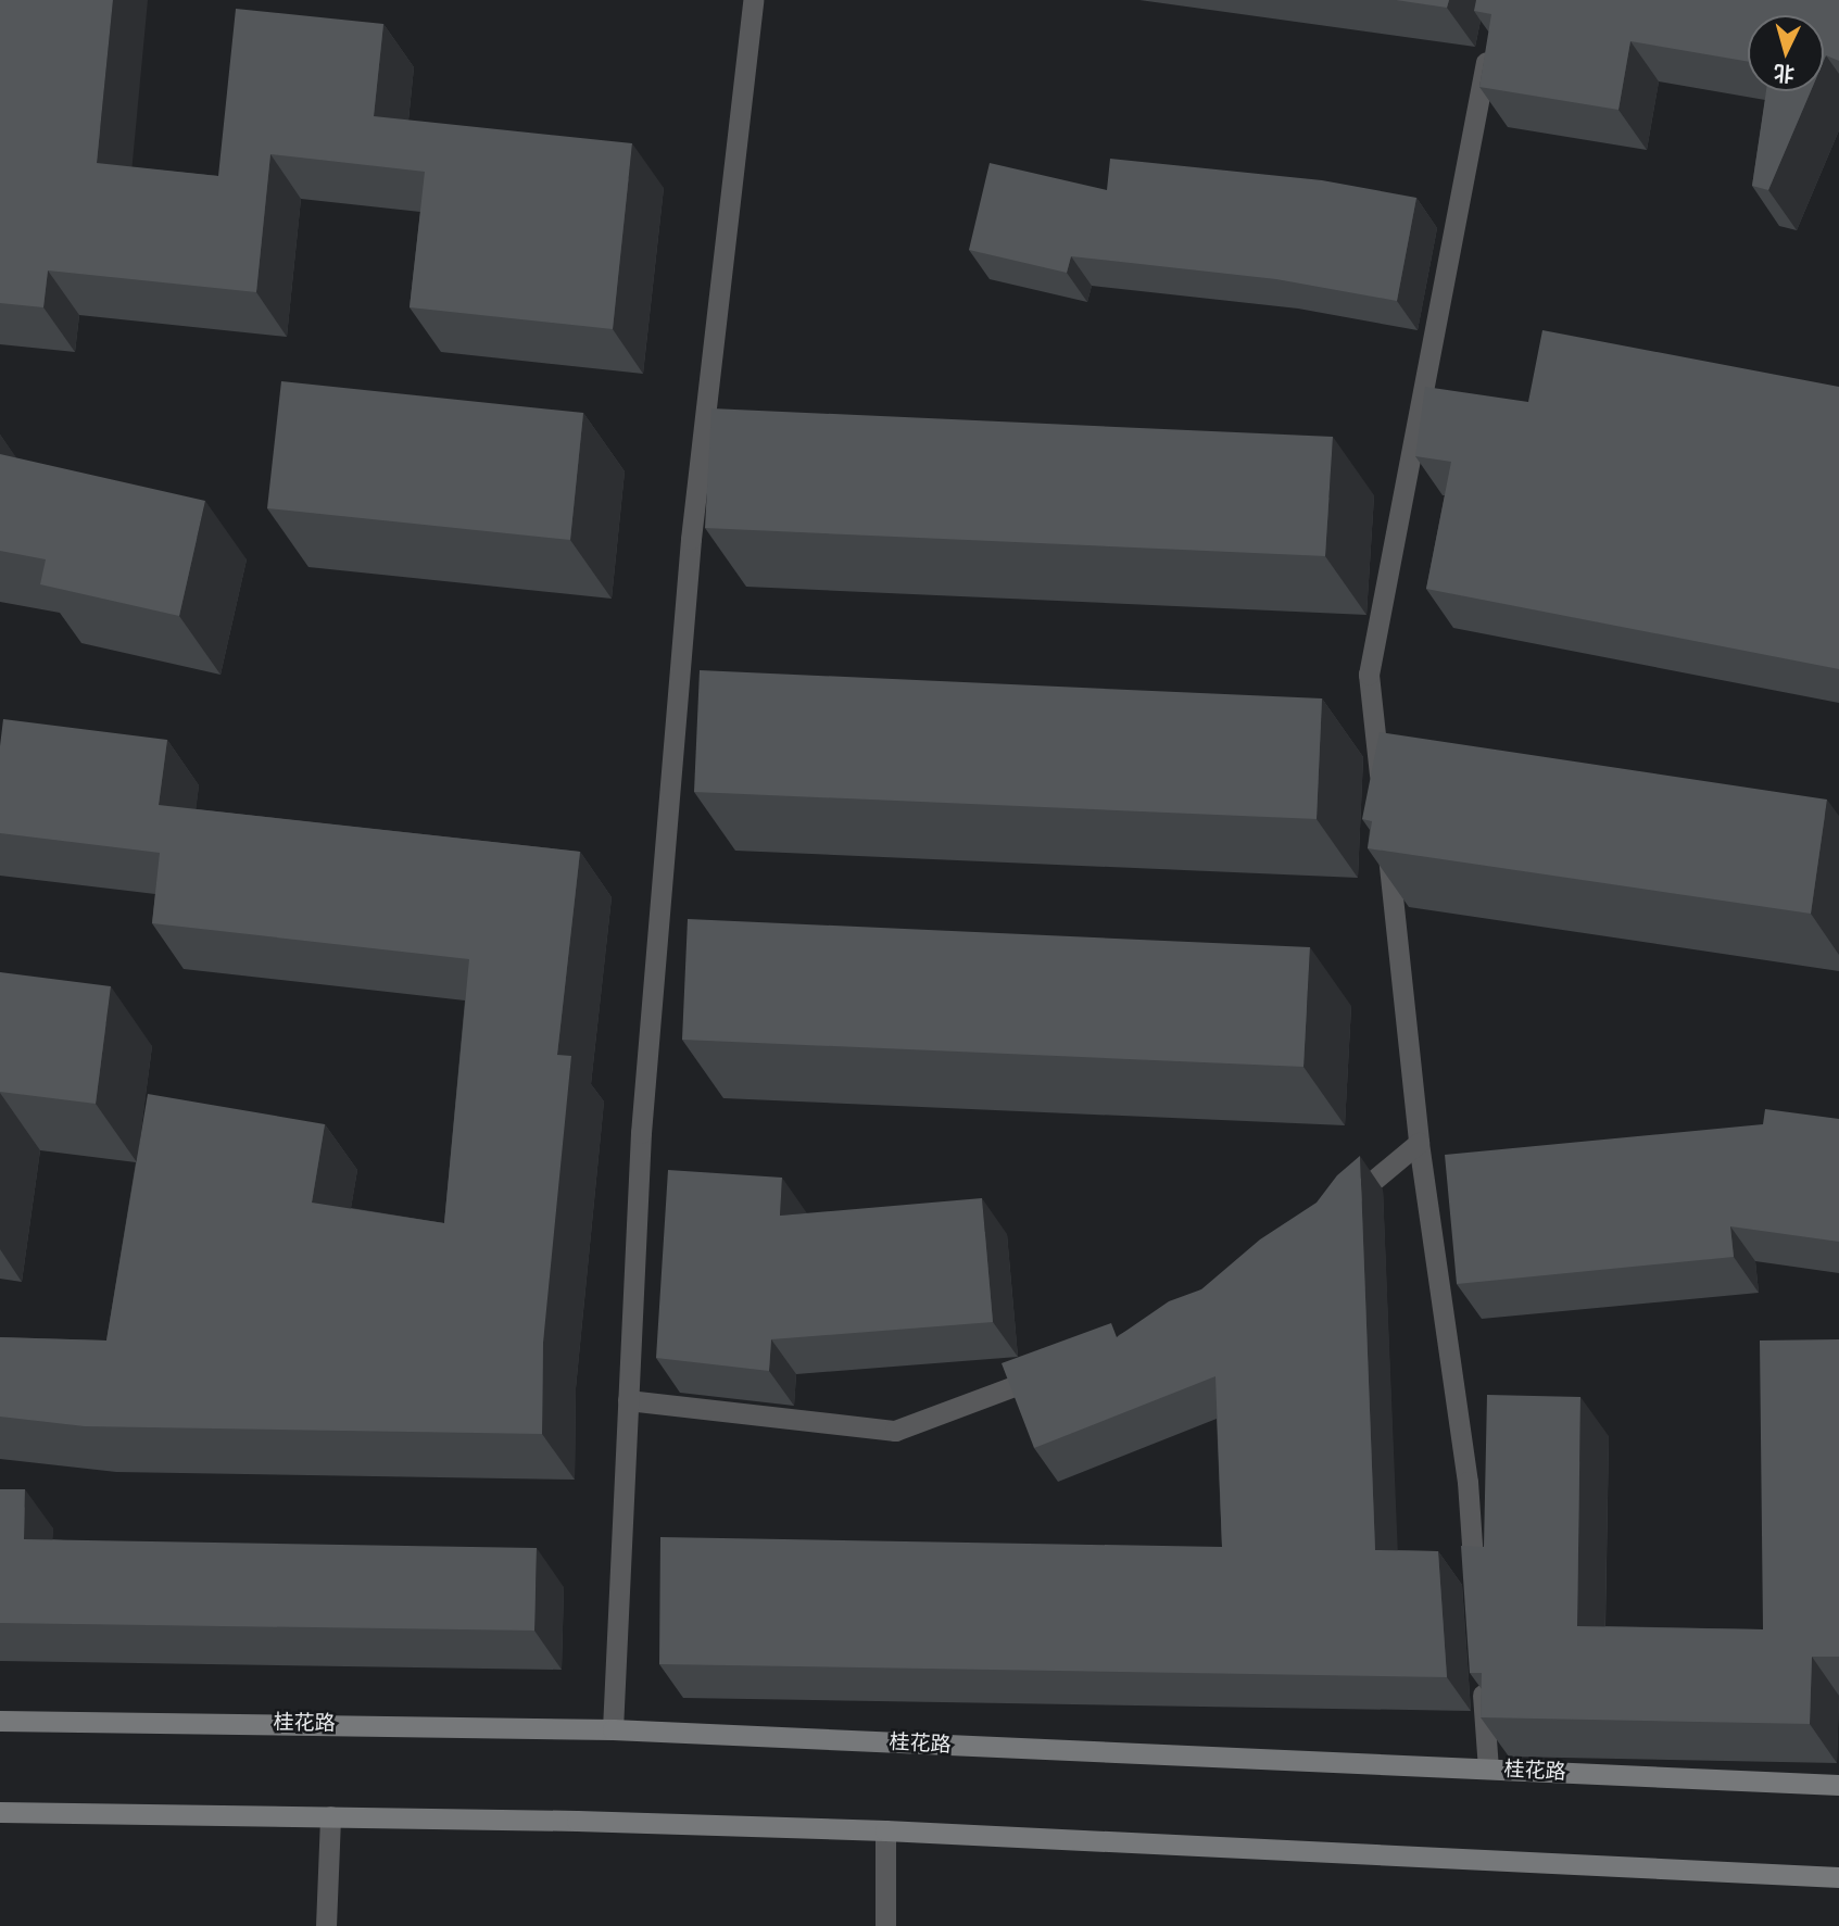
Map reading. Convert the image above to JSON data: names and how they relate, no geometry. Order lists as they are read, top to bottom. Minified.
{"streets":{"main road":["桂花路"]},"north":"bottom"}
